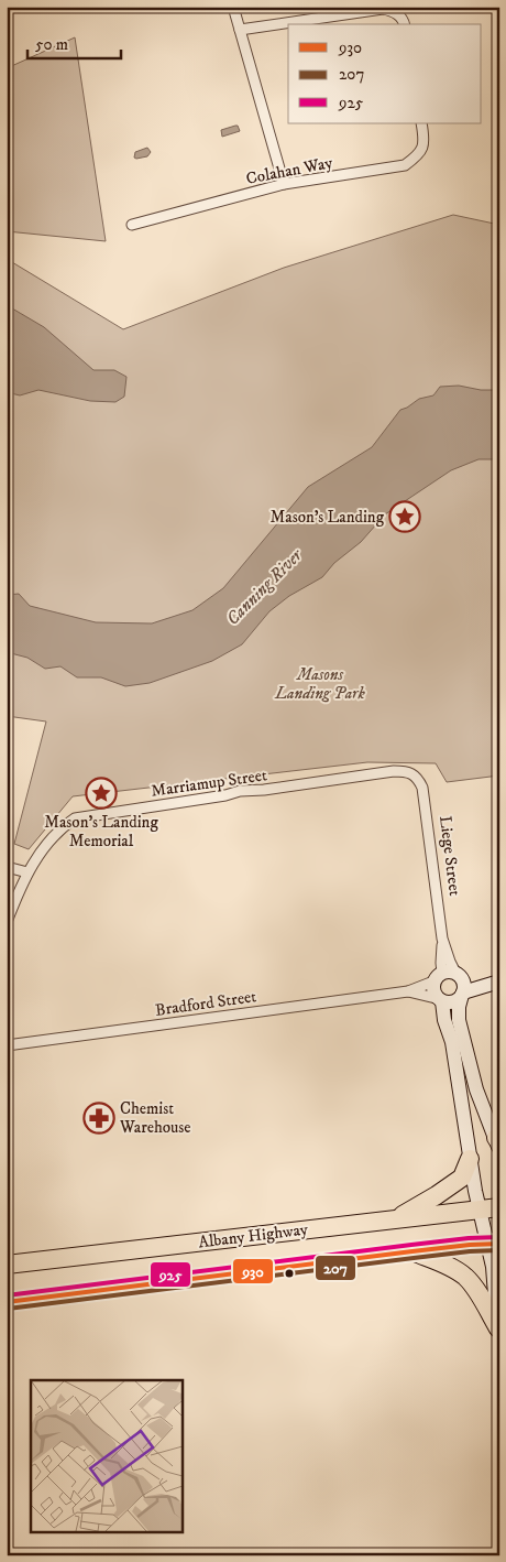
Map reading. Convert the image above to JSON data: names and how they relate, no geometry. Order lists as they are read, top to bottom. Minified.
{"streets":{"highway":["Albany Highway"],"street":["Colahan Way","Marriamup Street","Liege Street","Bradford Street"]},"crossings":[["Marriamup Street","Liege Street"],["Liege Street","Bradford Street"],["Liege Street","Albany Highway"]],"water":["Canning River"],"parks":["Masons Landing Park"],"places":{"place":["Mason's Landing","Mason's Landing Memorial"],"pharmacy":["Chemist Warehouse"]},"lines":["transit line 925","transit line 930","transit line 207"],"legend":["930","207","925"],"scale_bar":"50 m"}
